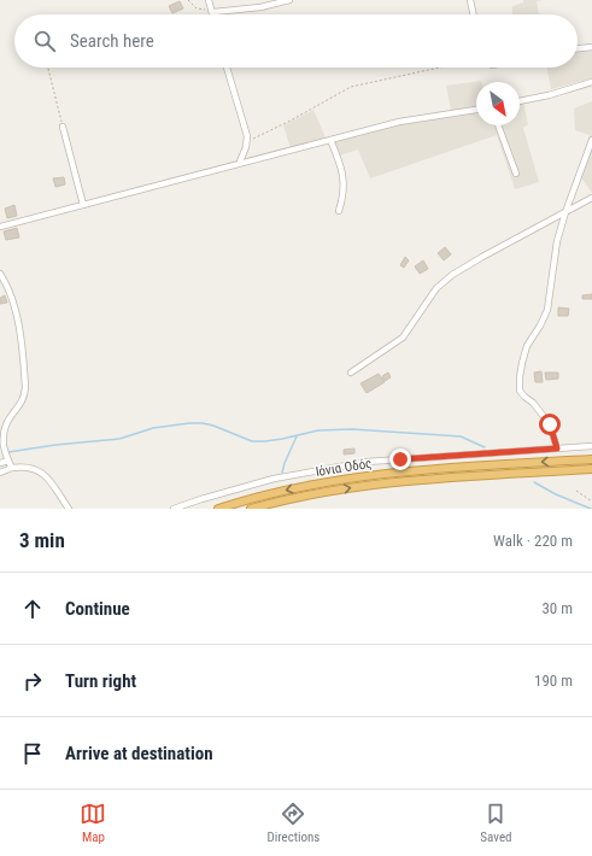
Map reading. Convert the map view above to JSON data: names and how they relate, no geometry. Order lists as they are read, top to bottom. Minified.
{"streets":{"highway":["Ιόνια Οδός"]},"north":"bottom right","page":{"search":"Search here","heading":["3 min","Walk · 220 m"],"list":[["Continue","30 m"],["Turn right","190 m"],"Arrive at destination"],"nav":["Map","Directions","Saved"]}}
